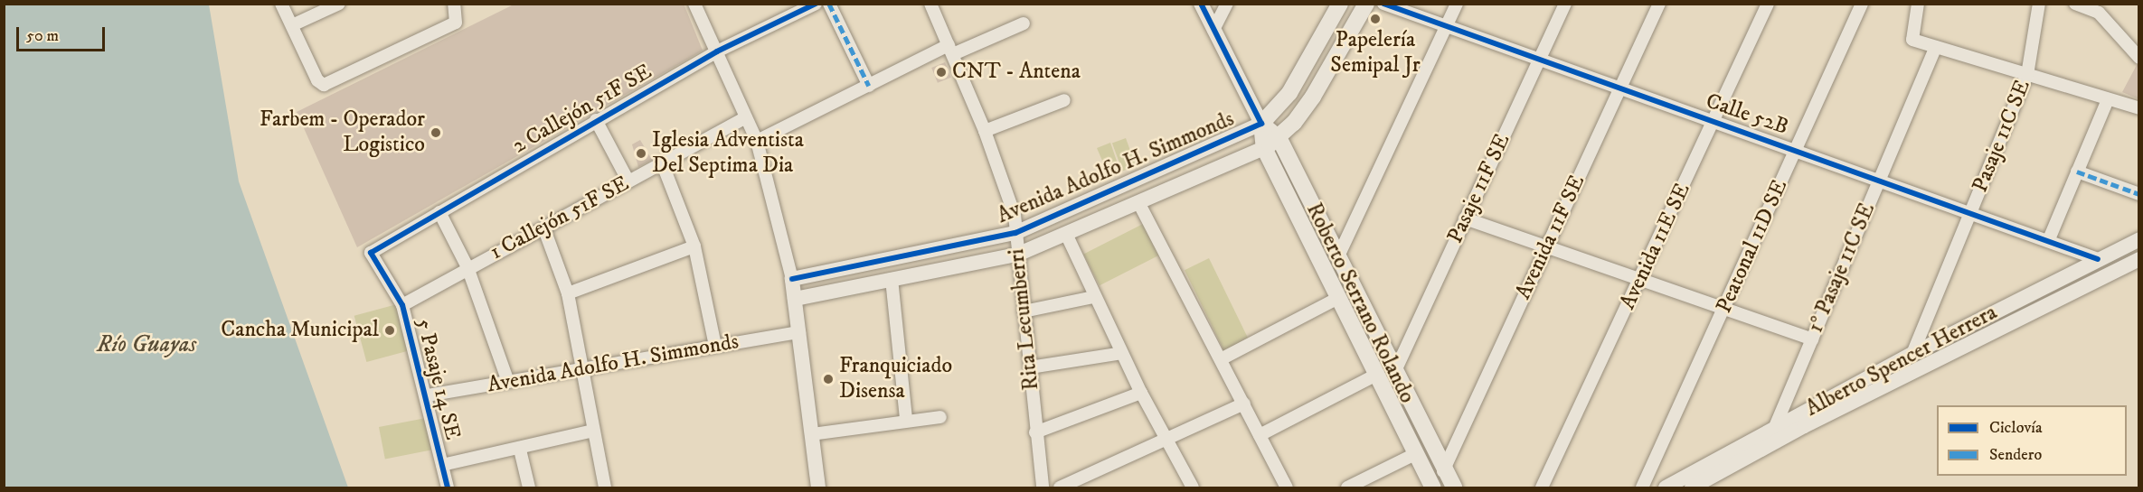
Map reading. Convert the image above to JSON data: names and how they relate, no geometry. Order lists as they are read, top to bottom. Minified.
{"streets":{"main road":["Avenida Adolfo H. Simmonds","Roberto Serrano Rolando"],"street":["2 Callejón 51F SE","Calle 52B","Pasaje 11C SE","Pasaje 11F SE","1 Callejón 51F SE","Avenida 11F SE","Avenida 11E SE","Peatonal 11D SE","1° Pasaje 11C SE","Rita Lecumberri","Alberto Spencer Herrera","5 Pasaje 14 SE"]},"crossings":[["2 Callejón 51F SE","5 Pasaje 14 SE"],["Calle 52B","Pasaje 11C SE"],["Calle 52B","Pasaje 11F SE"],["Calle 52B","Avenida 11F SE"],["Calle 52B","Avenida 11E SE"],["Calle 52B","Peatonal 11D SE"],["Calle 52B","1° Pasaje 11C SE"],["Calle 52B","Alberto Spencer Herrera"],["Pasaje 11C SE","Alberto Spencer Herrera"],["Avenida Adolfo H. Simmonds","Roberto Serrano Rolando"],["Avenida Adolfo H. Simmonds","Rita Lecumberri"],["Avenida Adolfo H. Simmonds","5 Pasaje 14 SE"],["Pasaje 11F SE","Roberto Serrano Rolando"],["1 Callejón 51F SE","5 Pasaje 14 SE"],["Avenida 11F SE","Roberto Serrano Rolando"],["1° Pasaje 11C SE","Alberto Spencer Herrera"]],"water":["Río Guayas"],"places":["Papelería Semipal Jr","CNT - Antena","Farbem - Operador Logistico","Iglesia Adventista Del Septima Dia","Cancha Municipal","Franquiciado Disensa"],"legend":["Ciclovía","Sendero"],"scale_bar":"50 m"}
